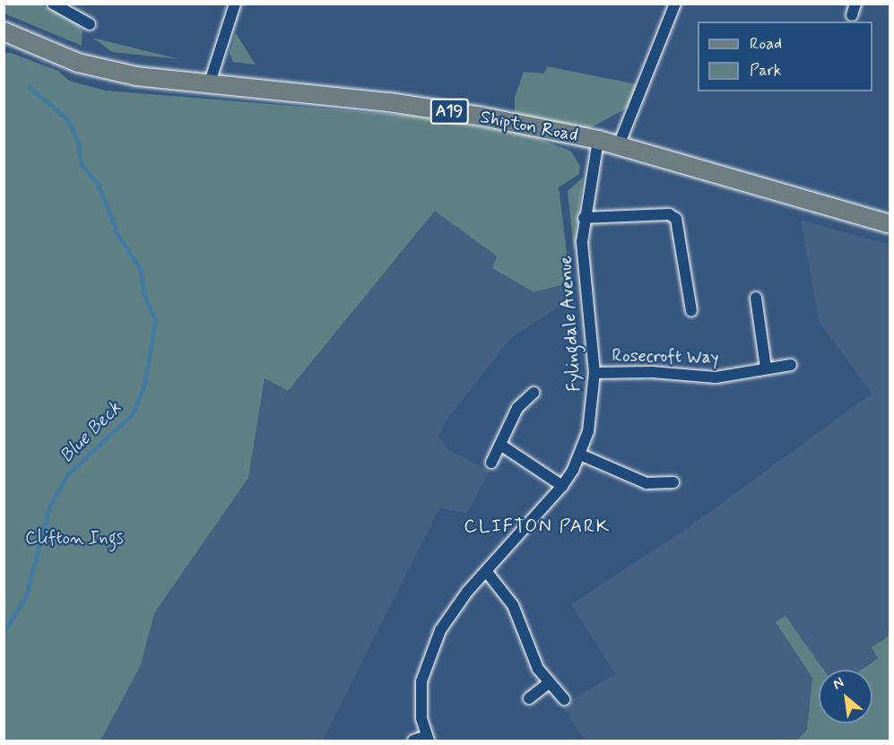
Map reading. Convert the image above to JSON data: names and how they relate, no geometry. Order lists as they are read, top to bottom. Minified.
{"streets":{"main road":["A19","Shipton Road"],"street":["Fylingdale Avenue","Rosecroft Way"]},"crossings":[["Shipton Road","Fylingdale Avenue"],["Fylingdale Avenue","Rosecroft Way"]],"districts":["CLIFTON PARK"],"water":["Blue Beck"],"parks":["Clifton Ings"],"legend":["Road","Park"],"north":"top left"}
